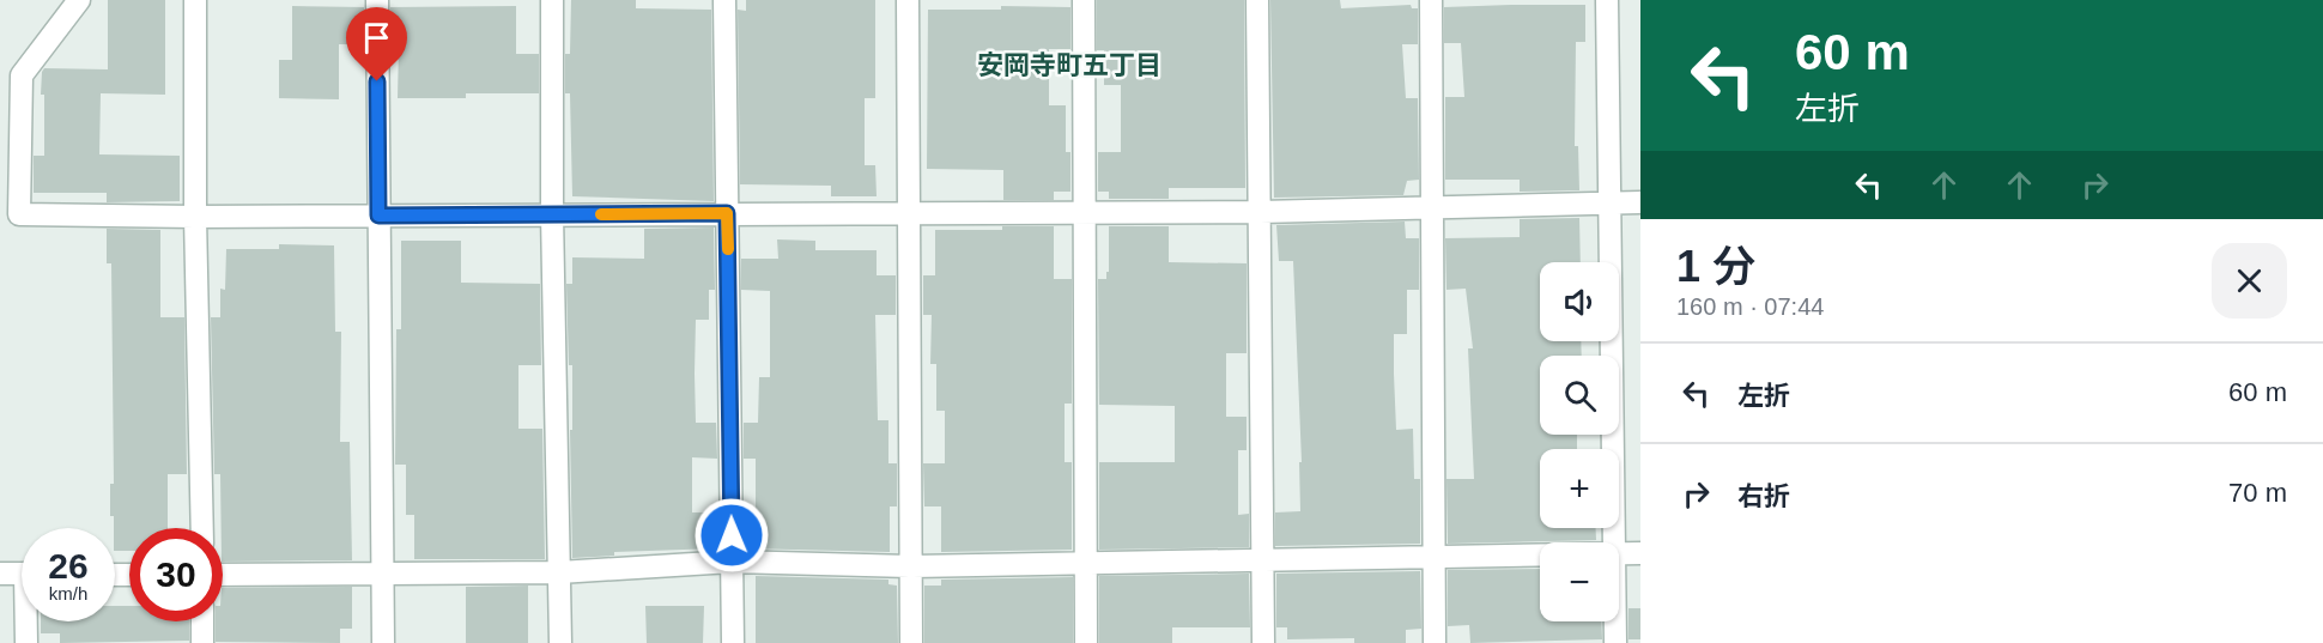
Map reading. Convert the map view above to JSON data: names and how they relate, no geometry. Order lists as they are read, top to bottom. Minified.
{"districts":["安岡寺町五丁目"],"page":{"turn":["60 m","左折"],"heading":["1 分","160 m · 07:44"],"map_buttons":["+","−"],"list":[{"name":"左折","value":"60 m"},{"name":"右折","value":"70 m"}],"speed":"26 km/h","limit":"30"}}
